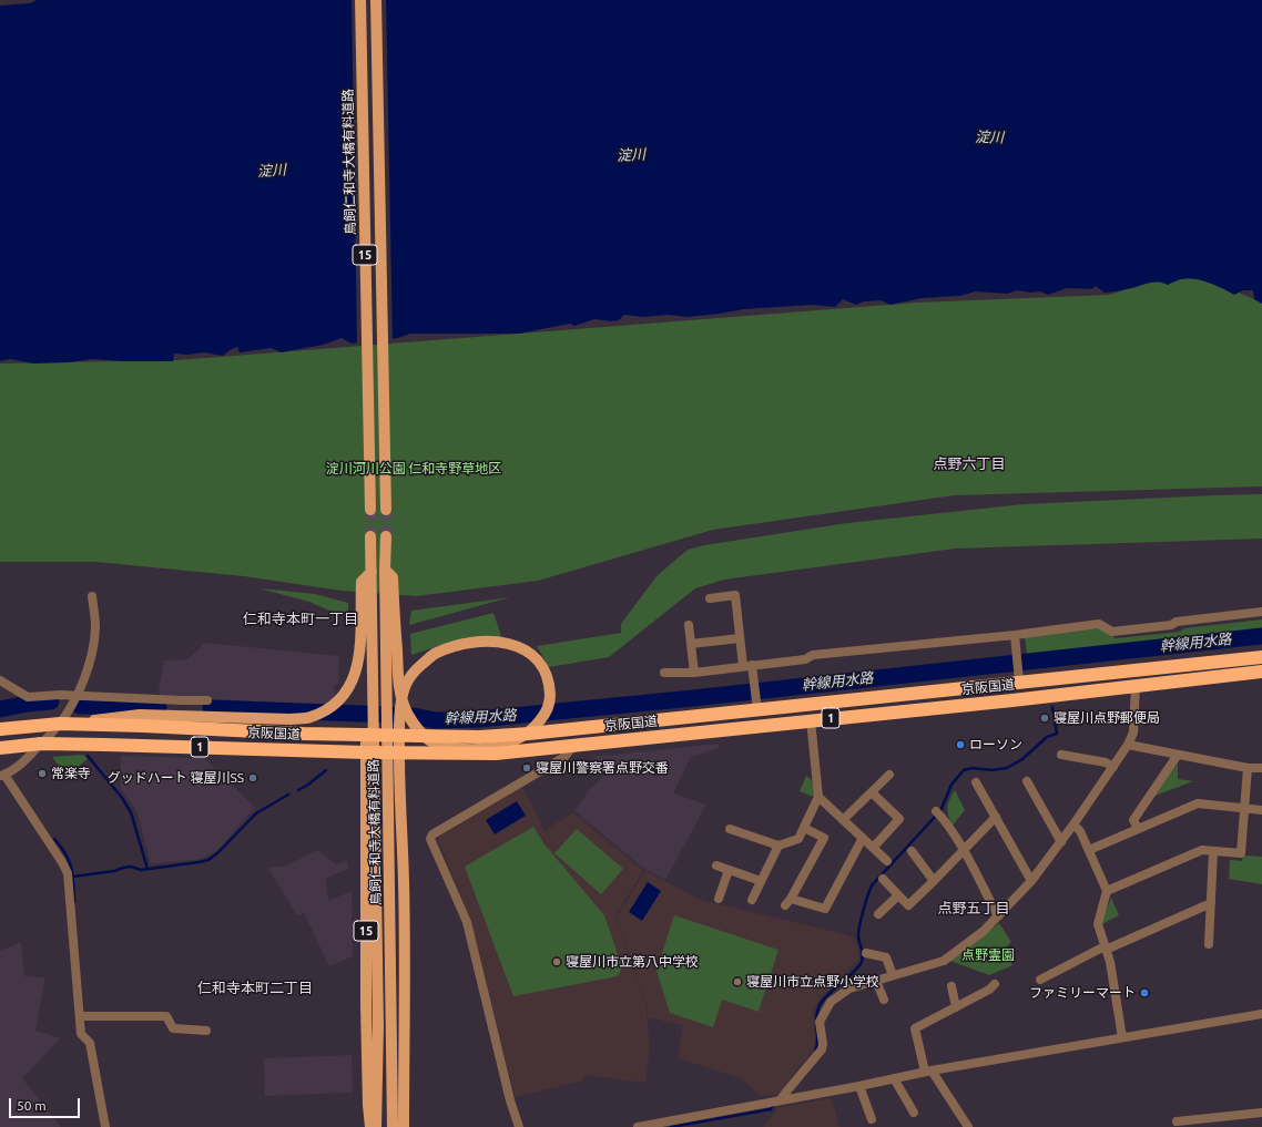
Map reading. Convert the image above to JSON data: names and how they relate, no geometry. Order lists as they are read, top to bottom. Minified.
{"streets":{"highway":["京阪国道","1"],"main road":["鳥飼仁和寺大橋有料道路","15"]},"crossings":[["15","京阪国道"]],"districts":["点野六丁目","仁和寺本町一丁目","点野五丁目","仁和寺本町二丁目"],"water":["淀川","幹線用水路"],"parks":["淀川河川公園 仁和寺野草地区","点野霊園"],"places":["寝屋川点野郵便局","ローソン","寝屋川警察署点野交番","常楽寺","グッドハート 寝屋川SS","寝屋川市立第八中学校","寝屋川市立点野小学校","ファミリーマート"],"scale_bar":"50 m"}
